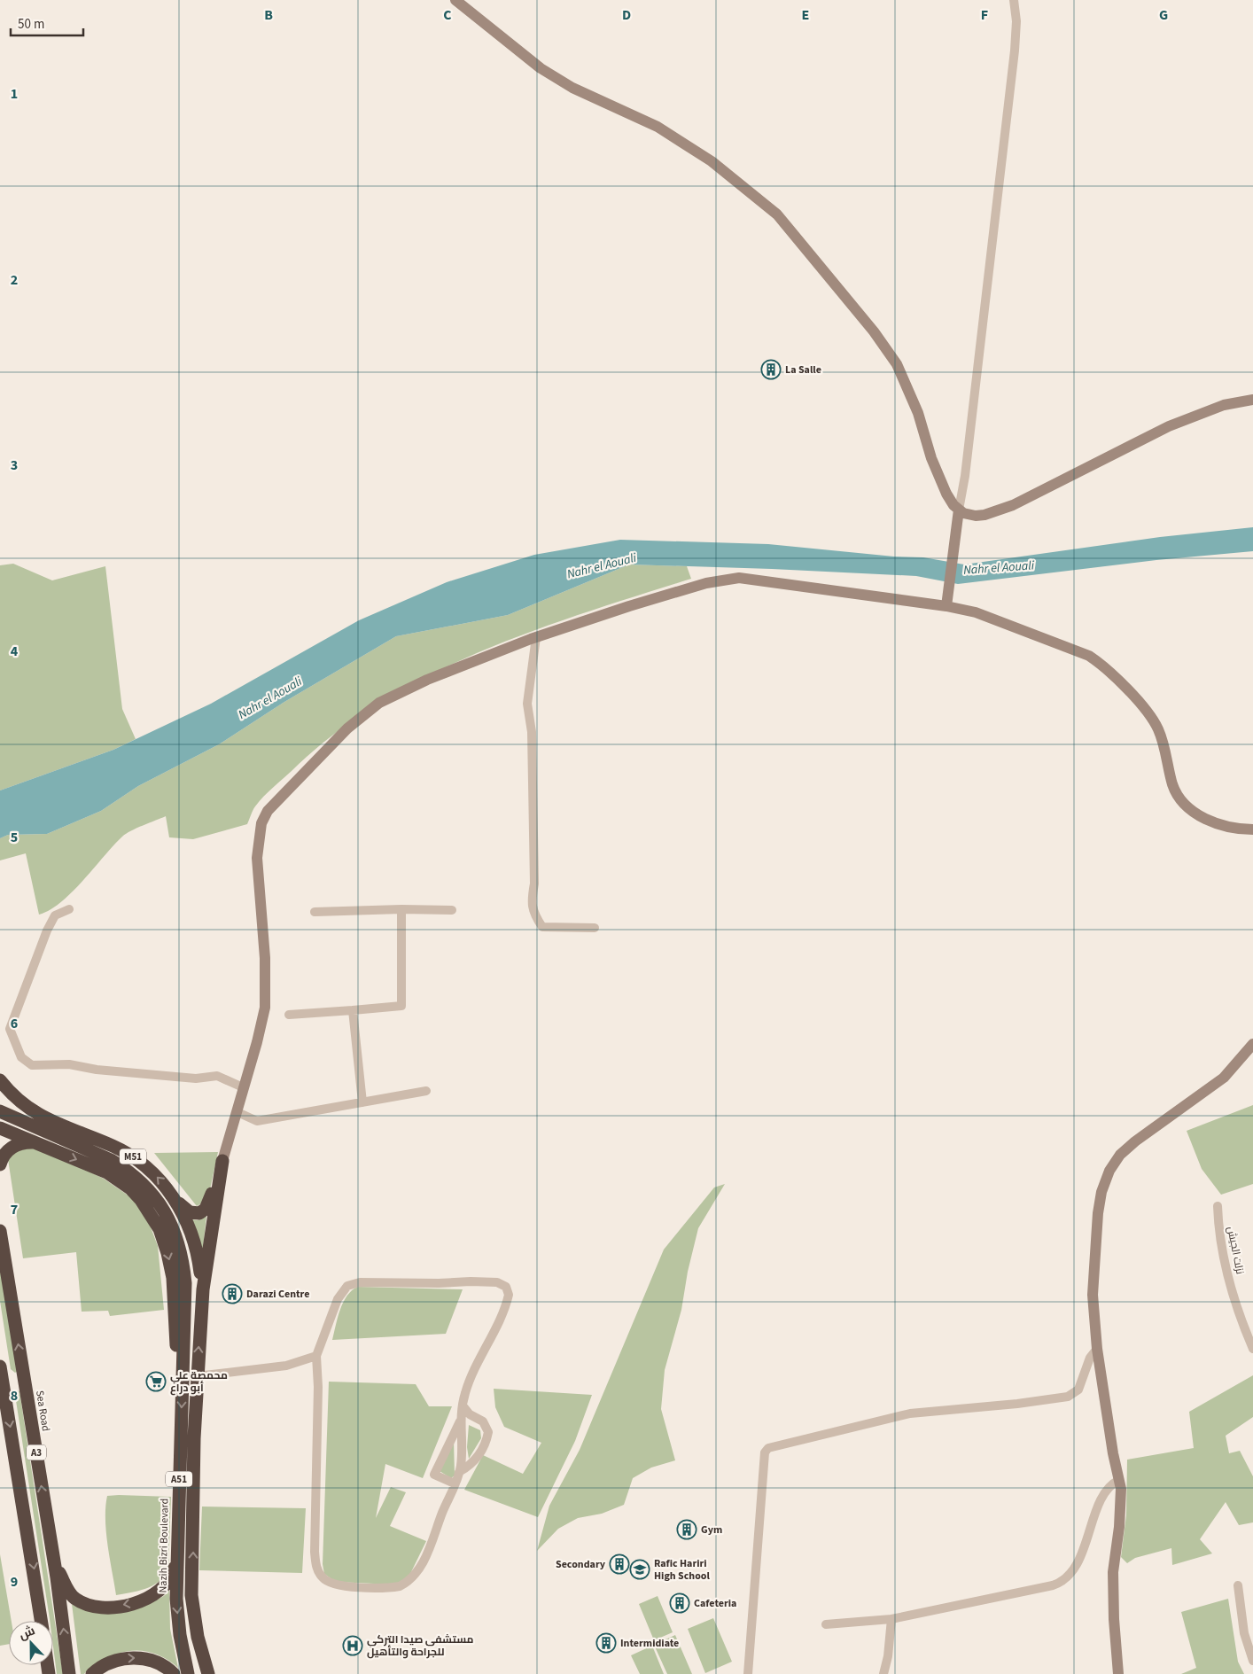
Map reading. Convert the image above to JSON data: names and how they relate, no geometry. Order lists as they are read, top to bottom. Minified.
{"streets":{"highway":["M51","Sea Road","A3","A51","Nazih Bizri Boulevard"],"street":["نزلت الجيش"]},"crossings":[["M51","A51"],["M51","Nazih Bizri Boulevard"]],"water":["Nahr el Aouali"],"places":{"building":["La Salle","Darazi Centre","Gym","Secondary","Cafeteria","Intermidiate"],"supermarket":["محمصة علي أبو دراع"],"school or university":["Rafic Hariri High School"],"hospital":["مستشفى صيدا التركي للجراحة والتأهيل"]},"scale_bar":"50 m","north":"top","grid":{"columns":["B","C","D","E","F","G"],"rows":["1","2","3","4","5","6","7","8","9"]}}
